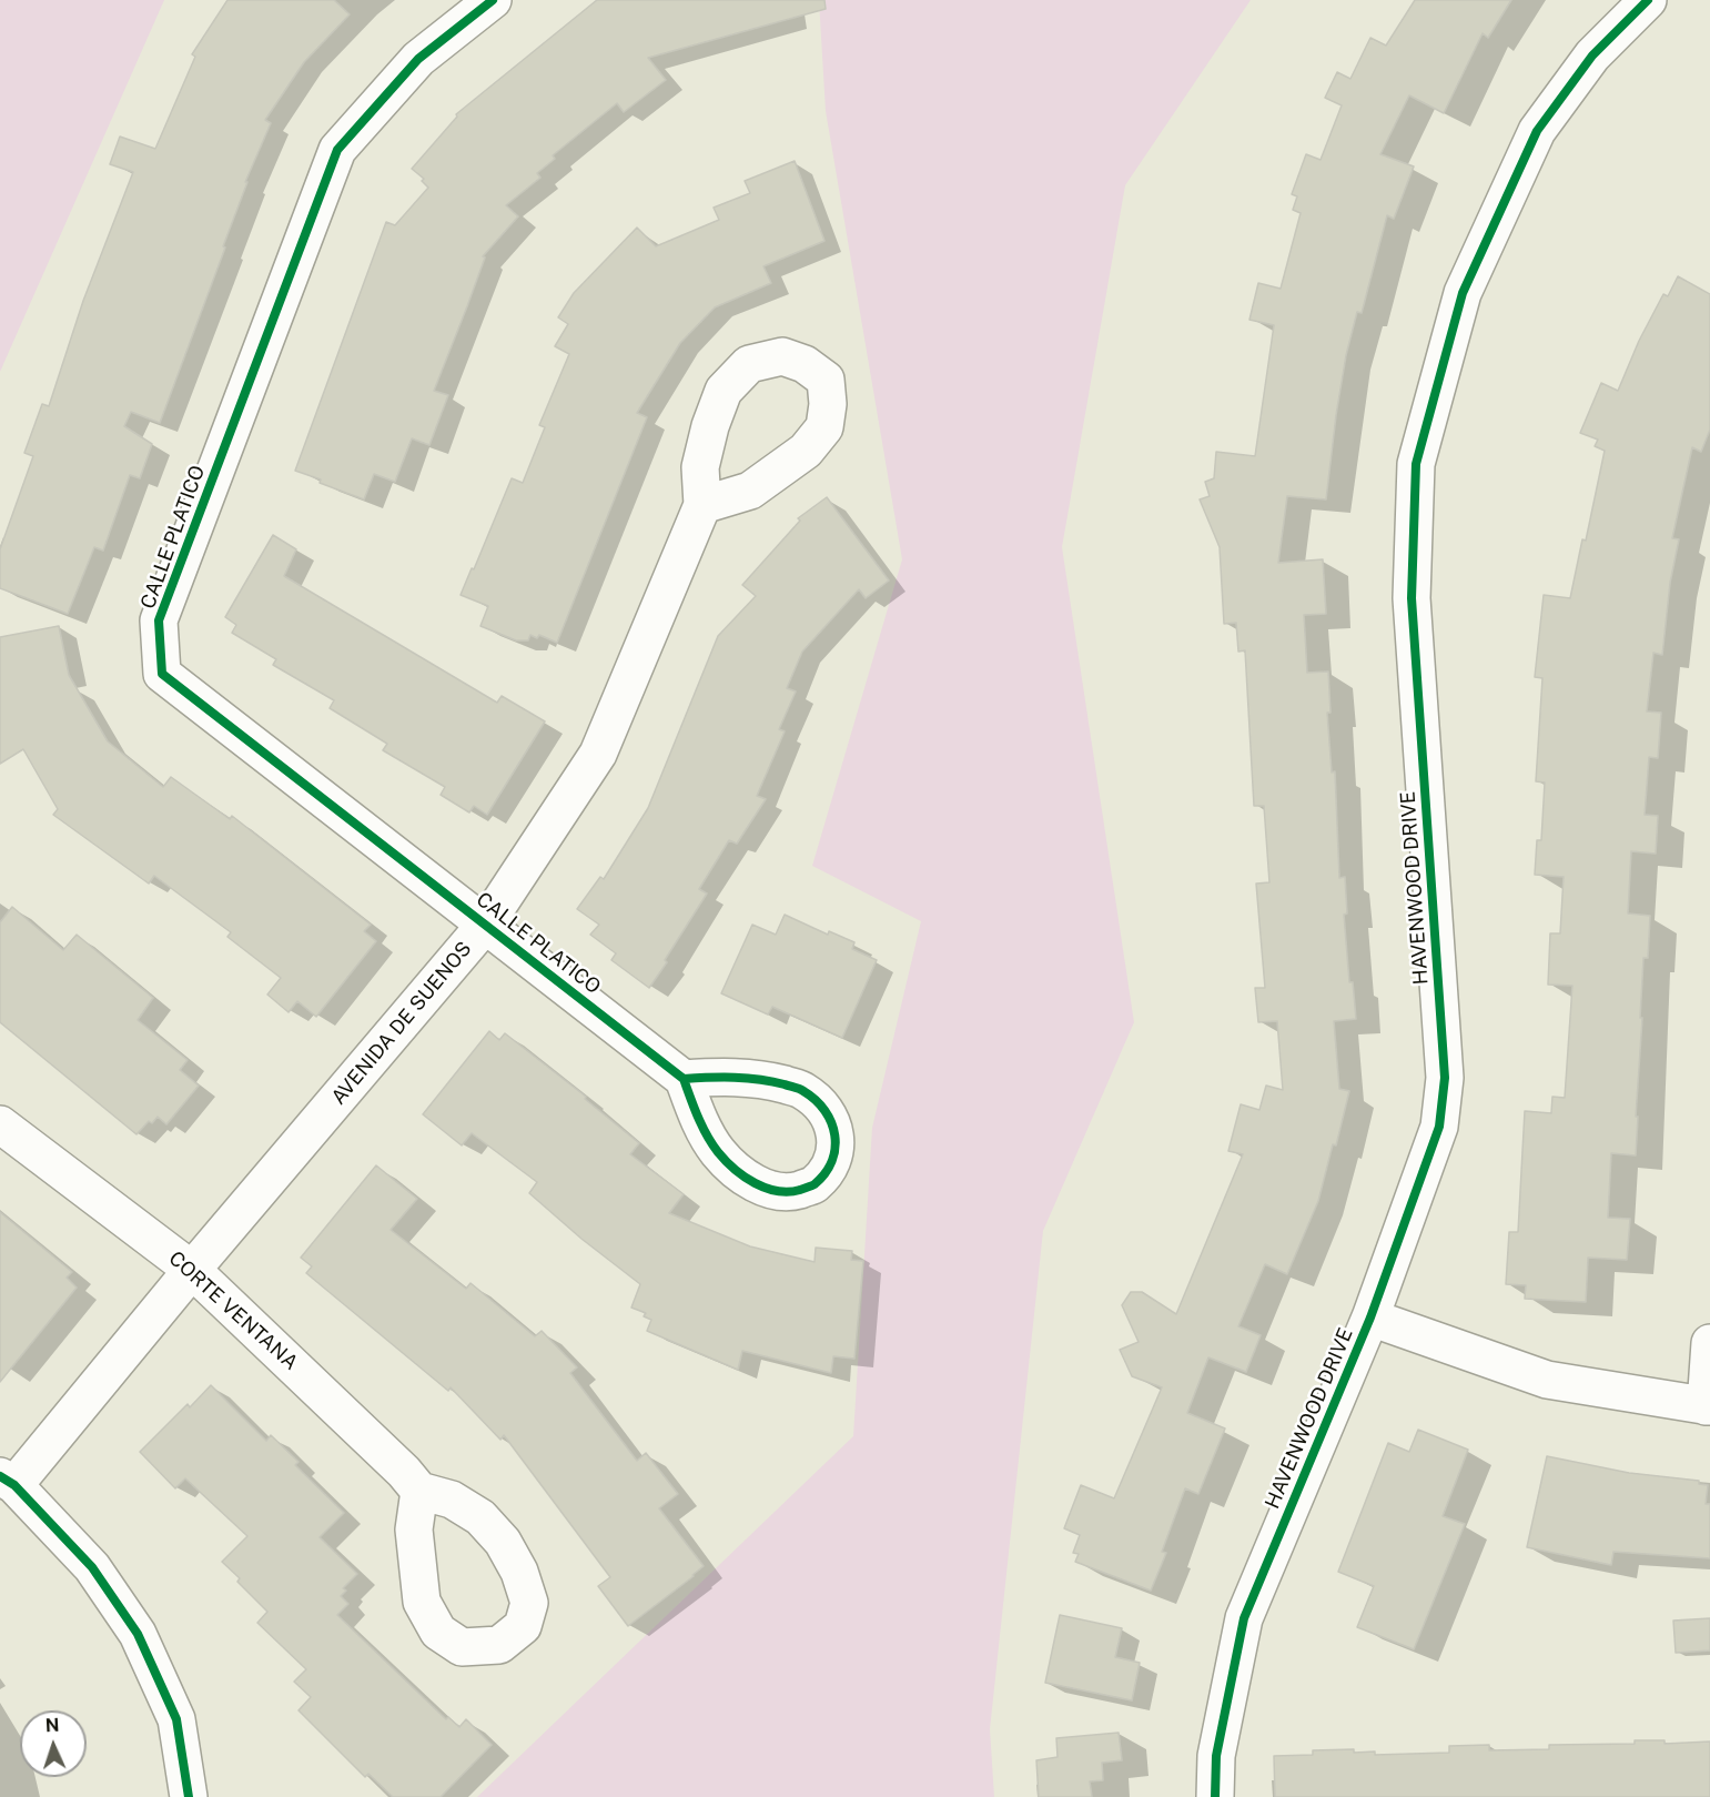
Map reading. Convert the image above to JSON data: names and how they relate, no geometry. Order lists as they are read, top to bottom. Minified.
{"streets":{"street":["CALLE PLATICO","HAVENWOOD DRIVE","AVENIDA DE SUENOS","CORTE VENTANA"]},"crossings":[["CALLE PLATICO","AVENIDA DE SUENOS"],["AVENIDA DE SUENOS","CORTE VENTANA"]],"north":"top"}
